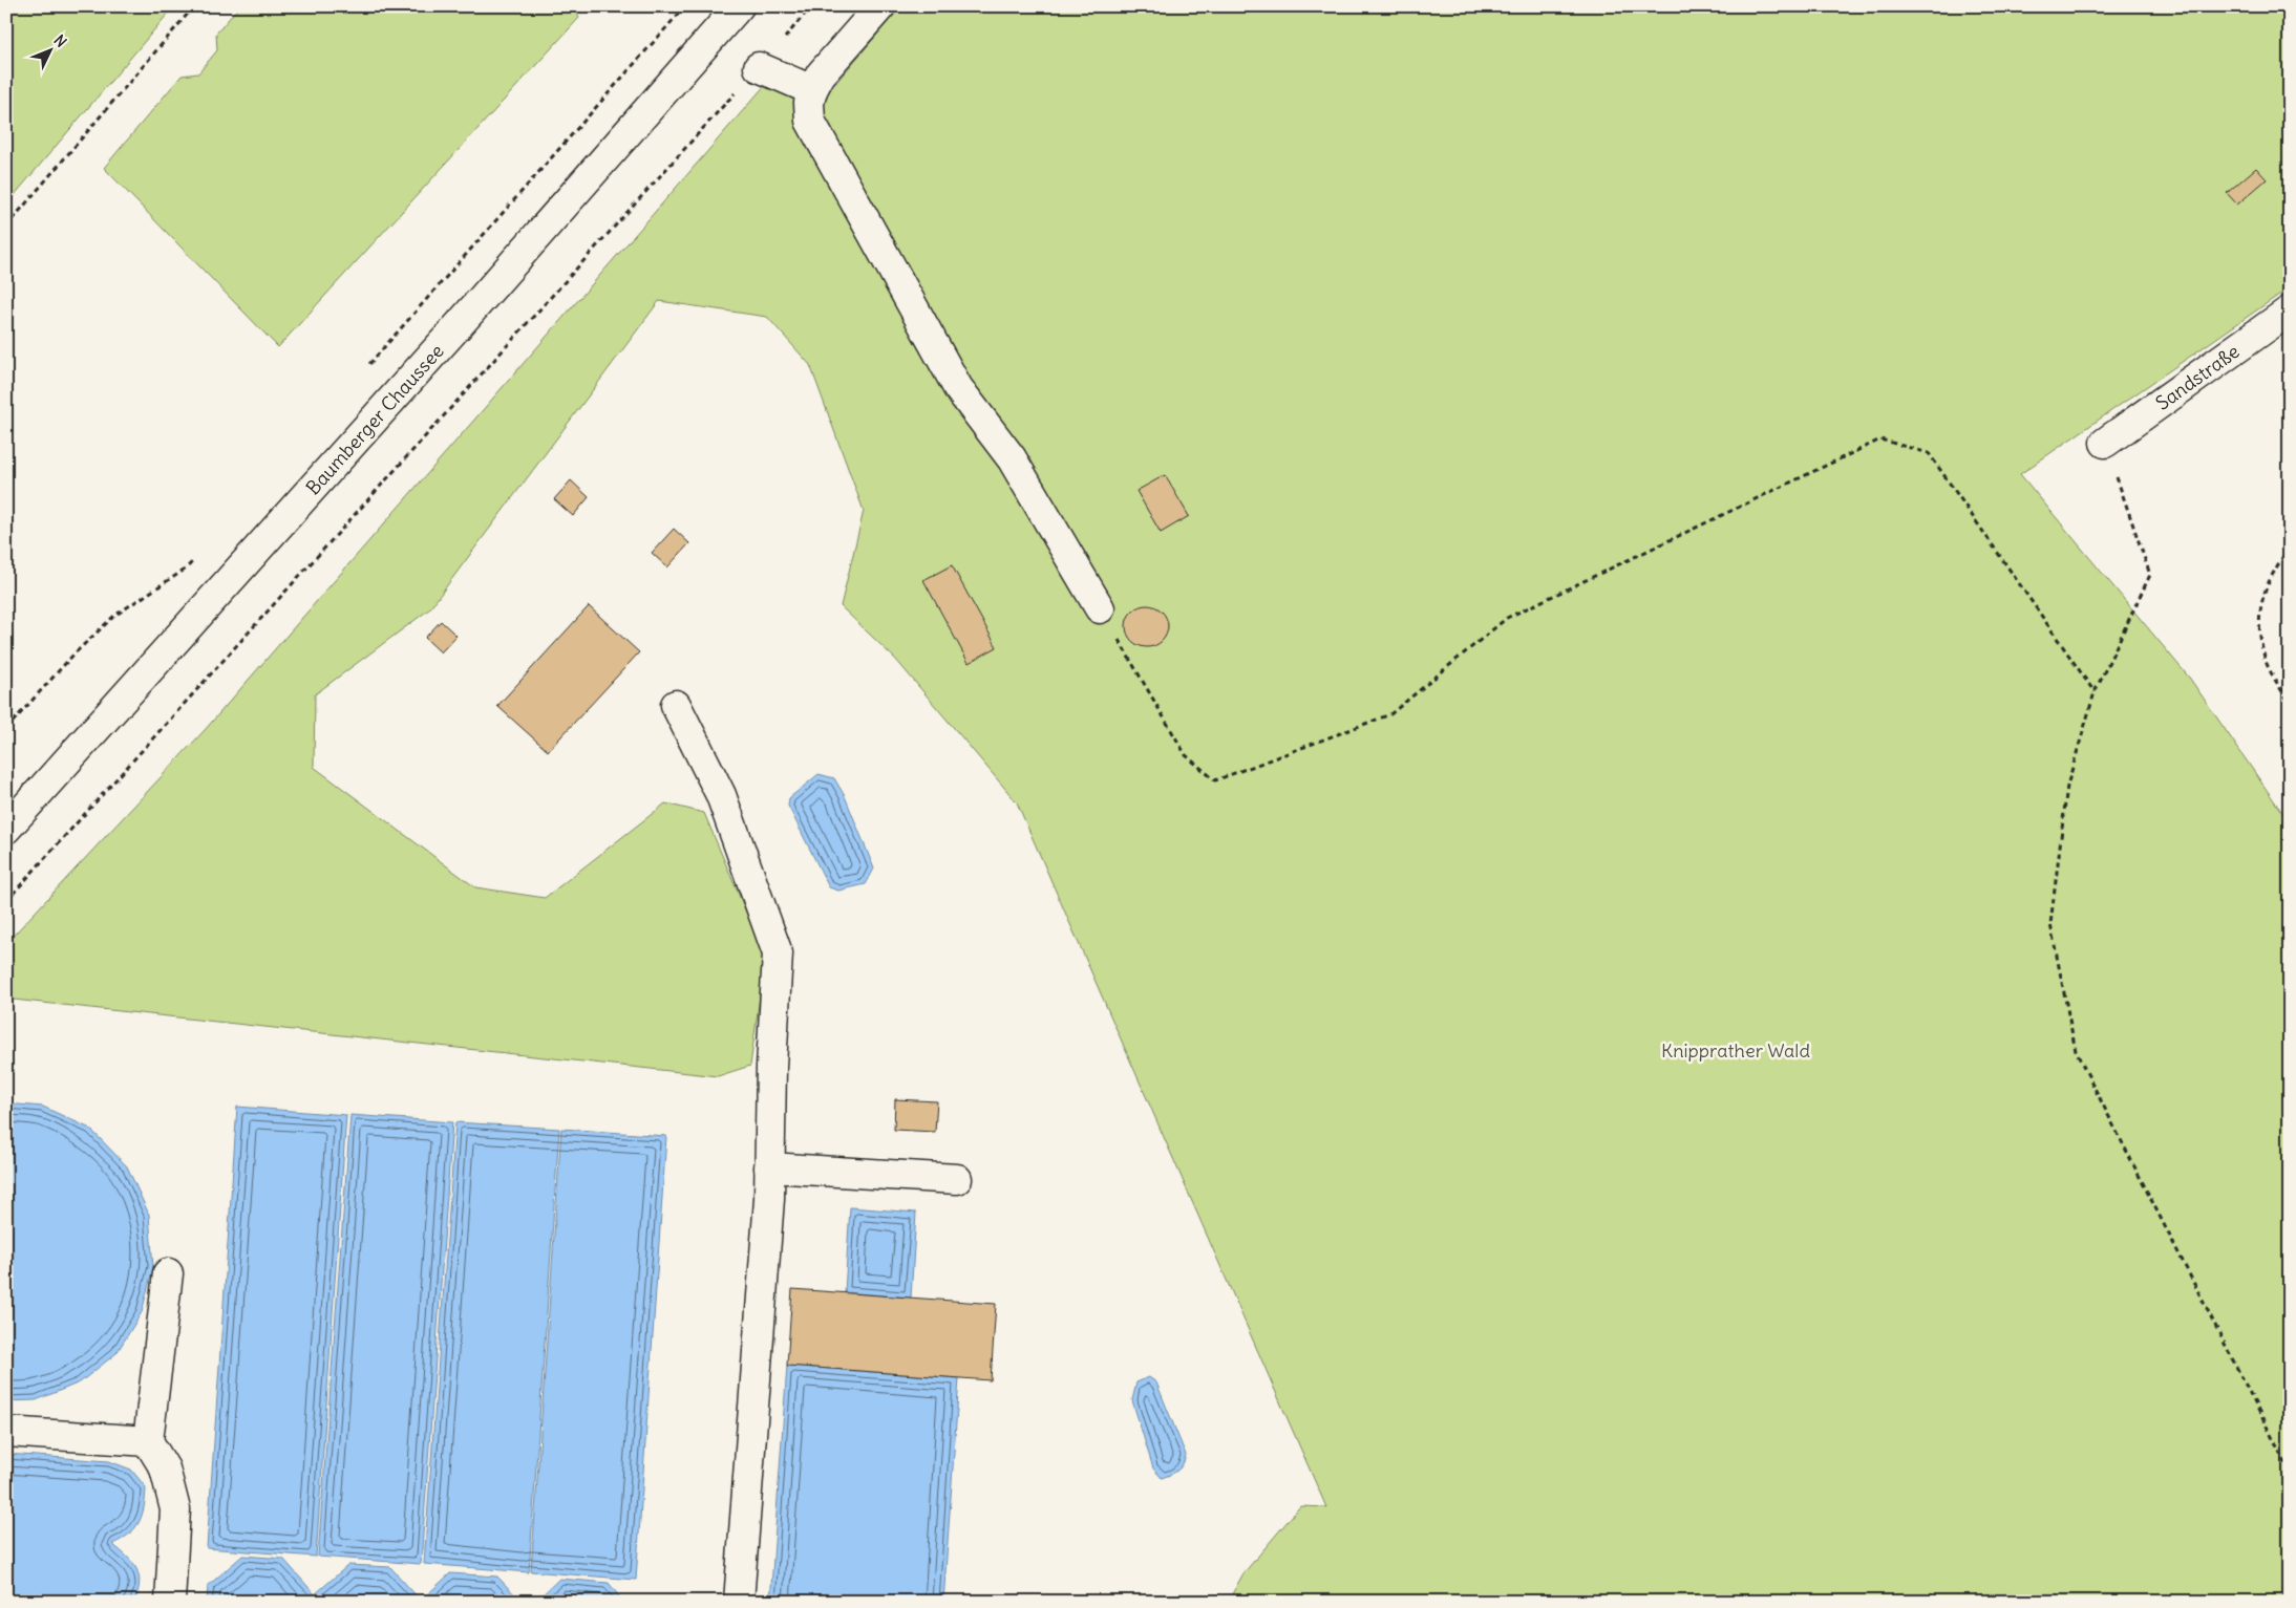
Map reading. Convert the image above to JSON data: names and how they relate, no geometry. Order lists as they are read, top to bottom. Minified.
{"streets":{"street":["Sandstraße","Baumberger Chaussee"]},"parks":["Knipprather Wald"],"north":"top right"}
